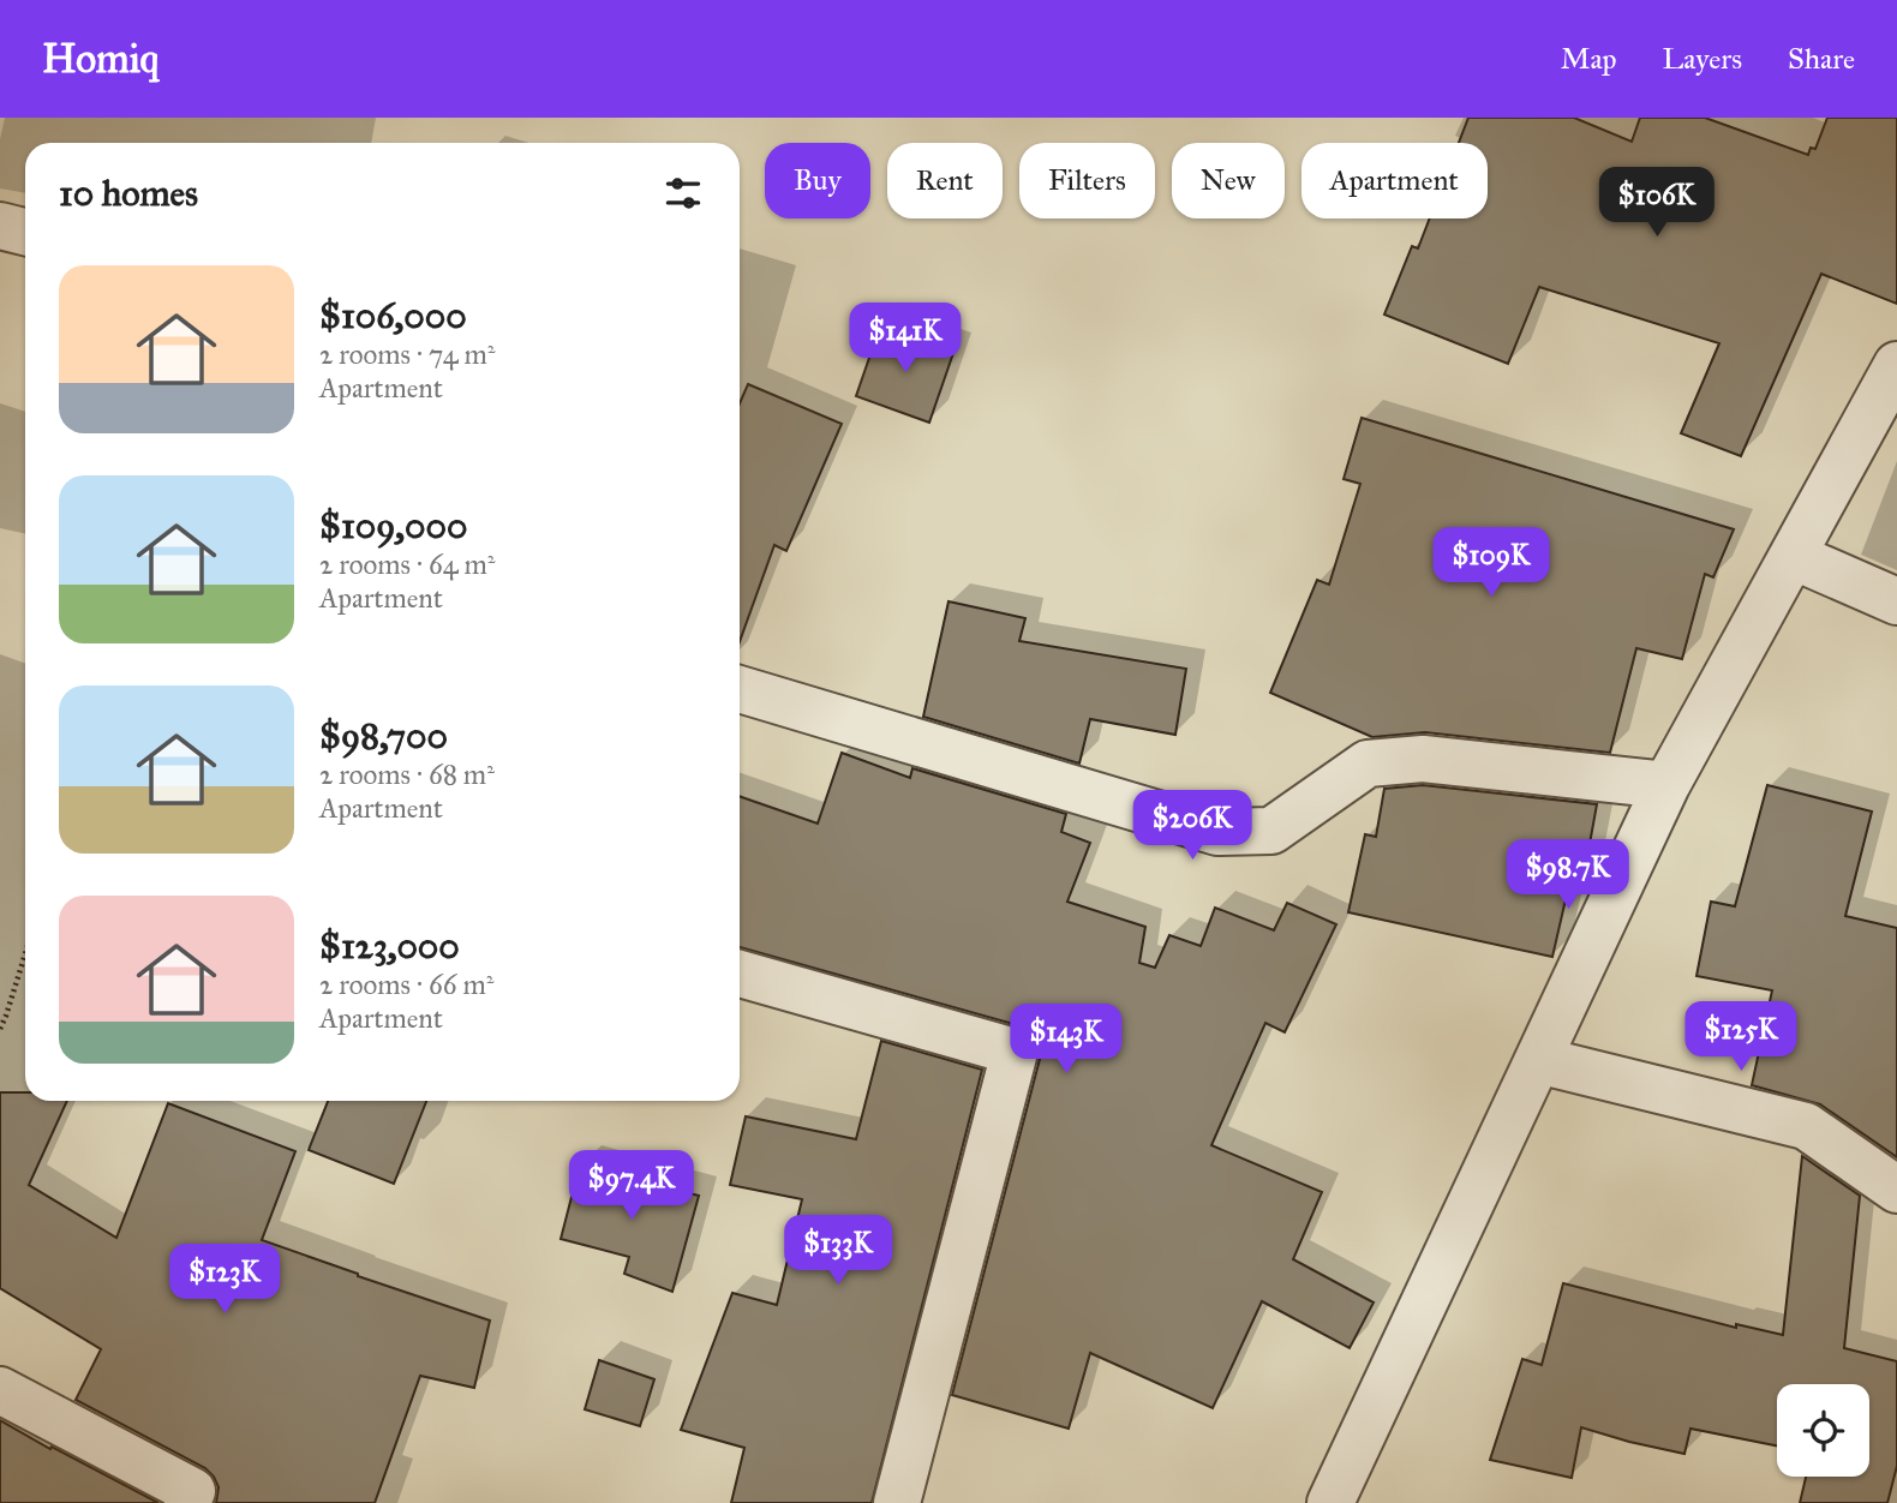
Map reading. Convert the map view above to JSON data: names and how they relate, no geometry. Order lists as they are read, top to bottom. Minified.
{"page":{"header":"Homiq","nav":["Map","Layers","Share"],"chip":["Buy","Rent","Filters","New","Apartment"],"heading":"10 homes","price":["$106K","$141K","$109K","$206K","$98.7K","$125K","$143K","$97.4K","$133K","$123K"],"list":[{"name":"$106,000","note":"2 rooms · 74 m² · Apartment"},{"name":"$109,000","note":"2 rooms · 64 m² · Apartment"},{"name":"$98,700","note":"2 rooms · 68 m² · Apartment"},{"name":"$123,000","note":"2 rooms · 66 m² · Apartment"}]}}
